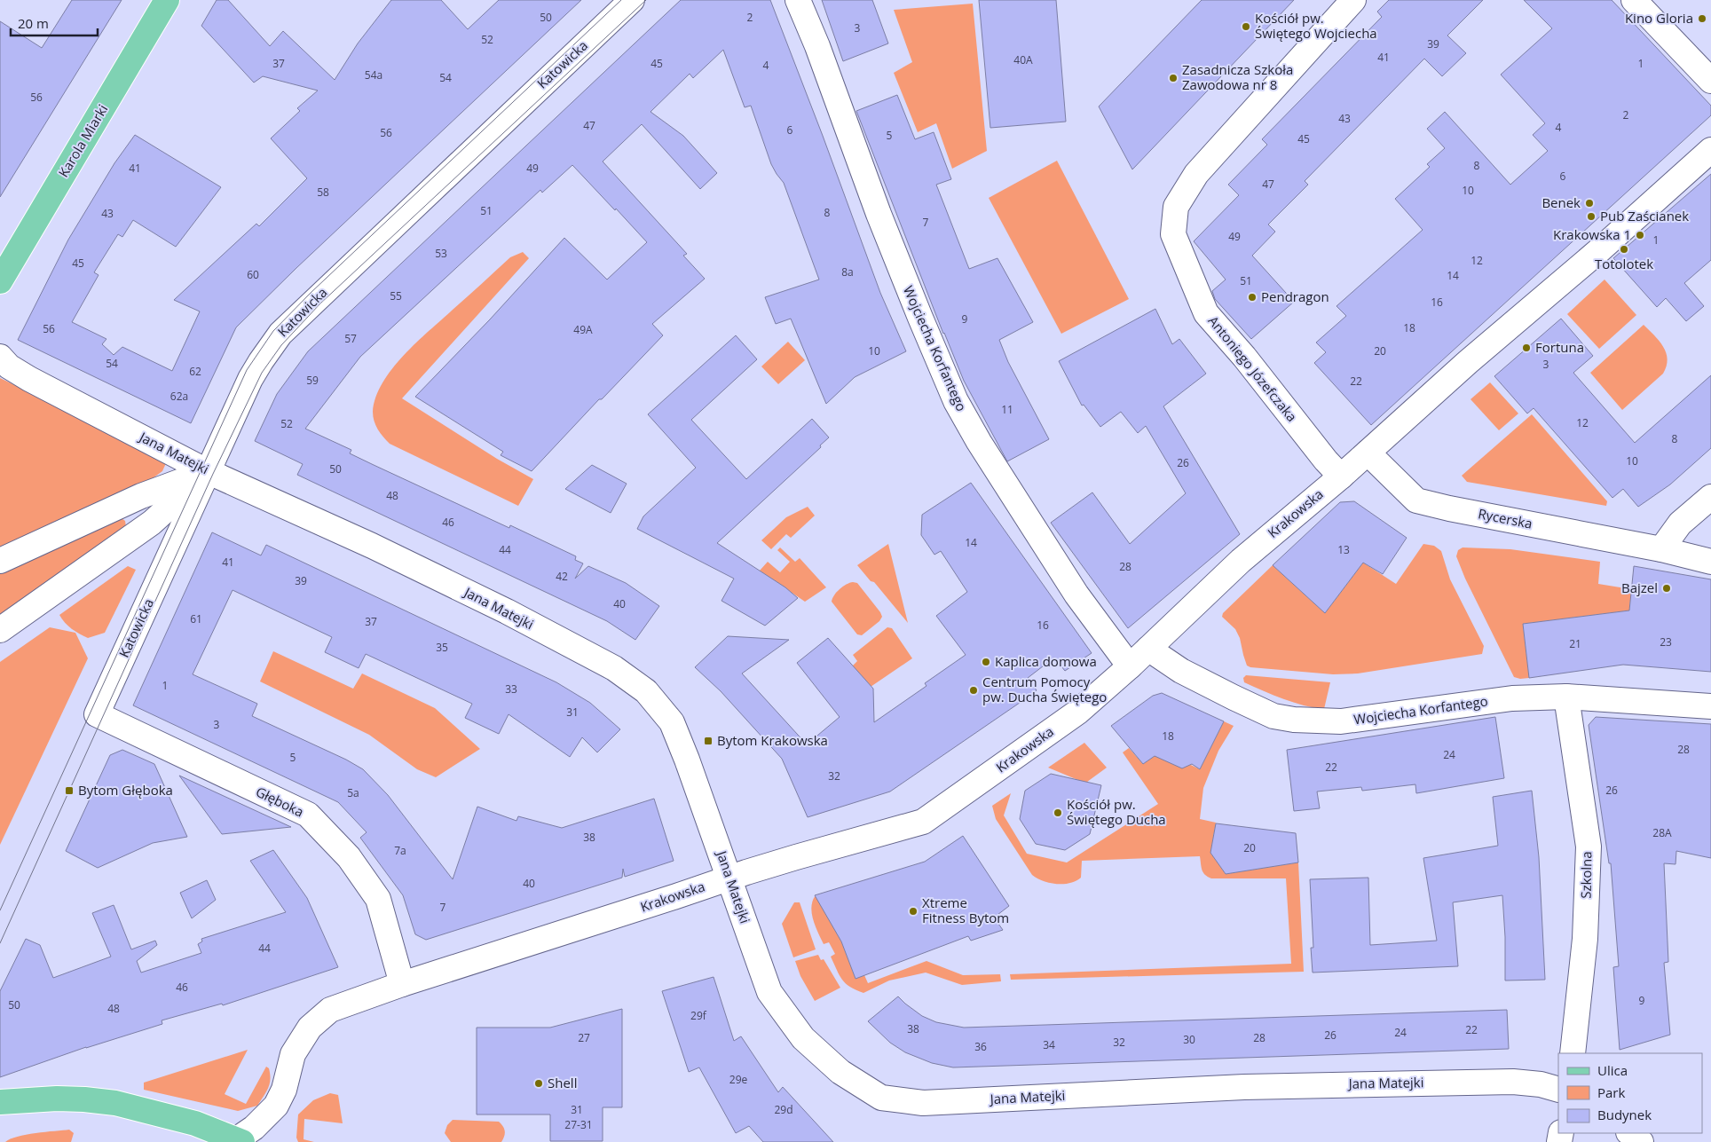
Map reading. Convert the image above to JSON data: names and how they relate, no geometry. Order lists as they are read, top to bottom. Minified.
{"streets":{"main road":["Karola Miarki"],"street":["Katowicka","Wojciecha Korfantego","Antoniego Józefczaka","Jana Matejki","Krakowska","Rycerska","Głęboka","Szkolna"]},"crossings":[["Katowicka","Jana Matejki"],["Katowicka","Głęboka"],["Wojciecha Korfantego","Krakowska"],["Wojciecha Korfantego","Szkolna"],["Antoniego Józefczaka","Krakowska"],["Jana Matejki","Krakowska"],["Krakowska","Rycerska"],["Krakowska","Głęboka"]],"places":{"other":["Kino Gloria","Kościół pw. Świętego Wojciecha","Zasadnicza Szkoła Zawodowa nr 8","Benek","Pub Zaścianek","Krakowska 1","Totolotek","Pendragon","Fortuna","Bajzel","Kaplica domowa","Centrum Pomocy pw. Ducha Świętego","Kościół pw. Świętego Ducha","Xtreme Fitness Bytom","Shell"],"transit":["Bytom Krakowska","Bytom Głęboka"]},"house_numbers":["50","2","3","52","39","41","40A","37","45","1","4","54a","54","56","2","43","47","4","6","56","5","45","8","41","49","6","47","10","58","51","8","43","7","49","1","53","12","45","8a","60","14","51","55","16","9","18","56","49A","57","10","20","54","3","62","59","22","62a","11","12","52","8","10","26","50","48","46","14","44","13","41","28","42","39","40","61","37","16","23","21","35","1","33","31","3","18","28","24","5","22","32","26","5a","28A","38","20","7a","40","7","44","46","9","50","48","29f","38","22","24","26","27","28","30","32","34","36","29e","31","29d","27-31"],"legend":["Ulica","Park","Budynek"],"scale_bar":"20 m"}
